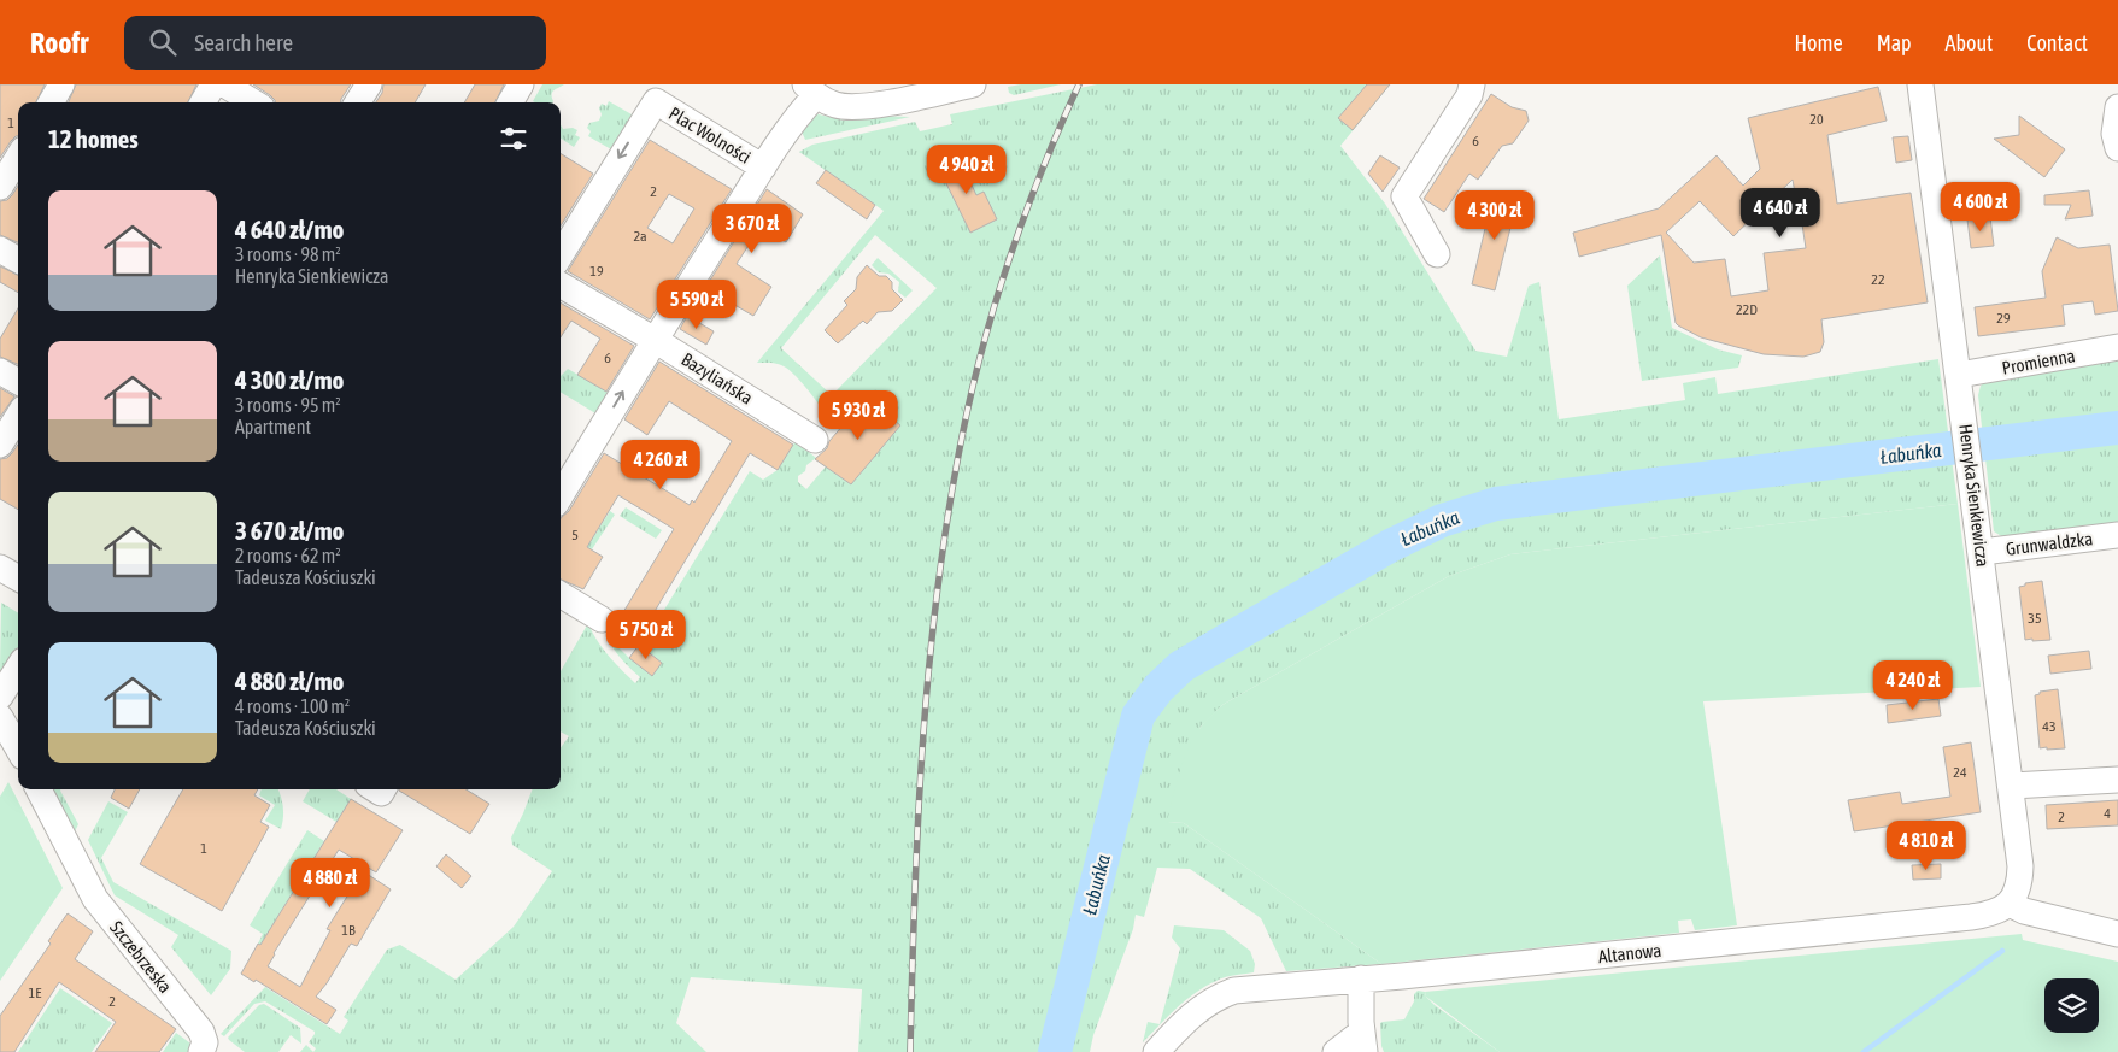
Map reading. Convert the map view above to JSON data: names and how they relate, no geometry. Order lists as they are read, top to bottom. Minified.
{"streets":{"street":["Plac Wolności","Promienna","Bazyliańska","Henryka Sienkiewicza","Grunwaldzka","Altanowa","Szczebrzeska"]},"crossings":[["Promienna","Henryka Sienkiewicza"],["Henryka Sienkiewicza","Grunwaldzka"],["Henryka Sienkiewicza","Altanowa"]],"water":["Łabuńka"],"house_numbers":["20","1","6","2","2a","19","22","22D","29","6","5","35","43","24","4","2","1","1B","1E","2"],"page":{"header":"Roofr","search":"Search here","nav":["Home","Map","About","Contact"],"heading":"12 homes","price":["4 940 zł","4 600 zł","4 640 zł","4 300 zł","3 670 zł","5 590 zł","5 930 zł","4 260 zł","5 750 zł","4 240 zł","4 810 zł","4 880 zł"],"list":[{"name":"4 640 zł/mo","note":"3 rooms · 98 m² · Henryka Sienkiewicza"},{"name":"4 300 zł/mo","note":"3 rooms · 95 m² · Apartment"},{"name":"3 670 zł/mo","note":"2 rooms · 62 m² · Tadeusza Kościuszki"},{"name":"4 880 zł/mo","note":"4 rooms · 100 m² · Tadeusza Kościuszki"}]}}
